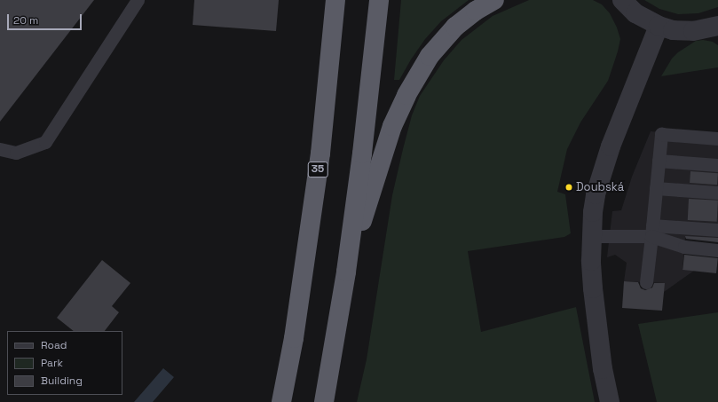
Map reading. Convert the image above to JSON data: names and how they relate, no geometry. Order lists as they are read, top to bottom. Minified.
{"streets":{"highway":["35"]},"places":["Doubská"],"legend":["Road","Park","Building"],"scale_bar":"20 m"}
